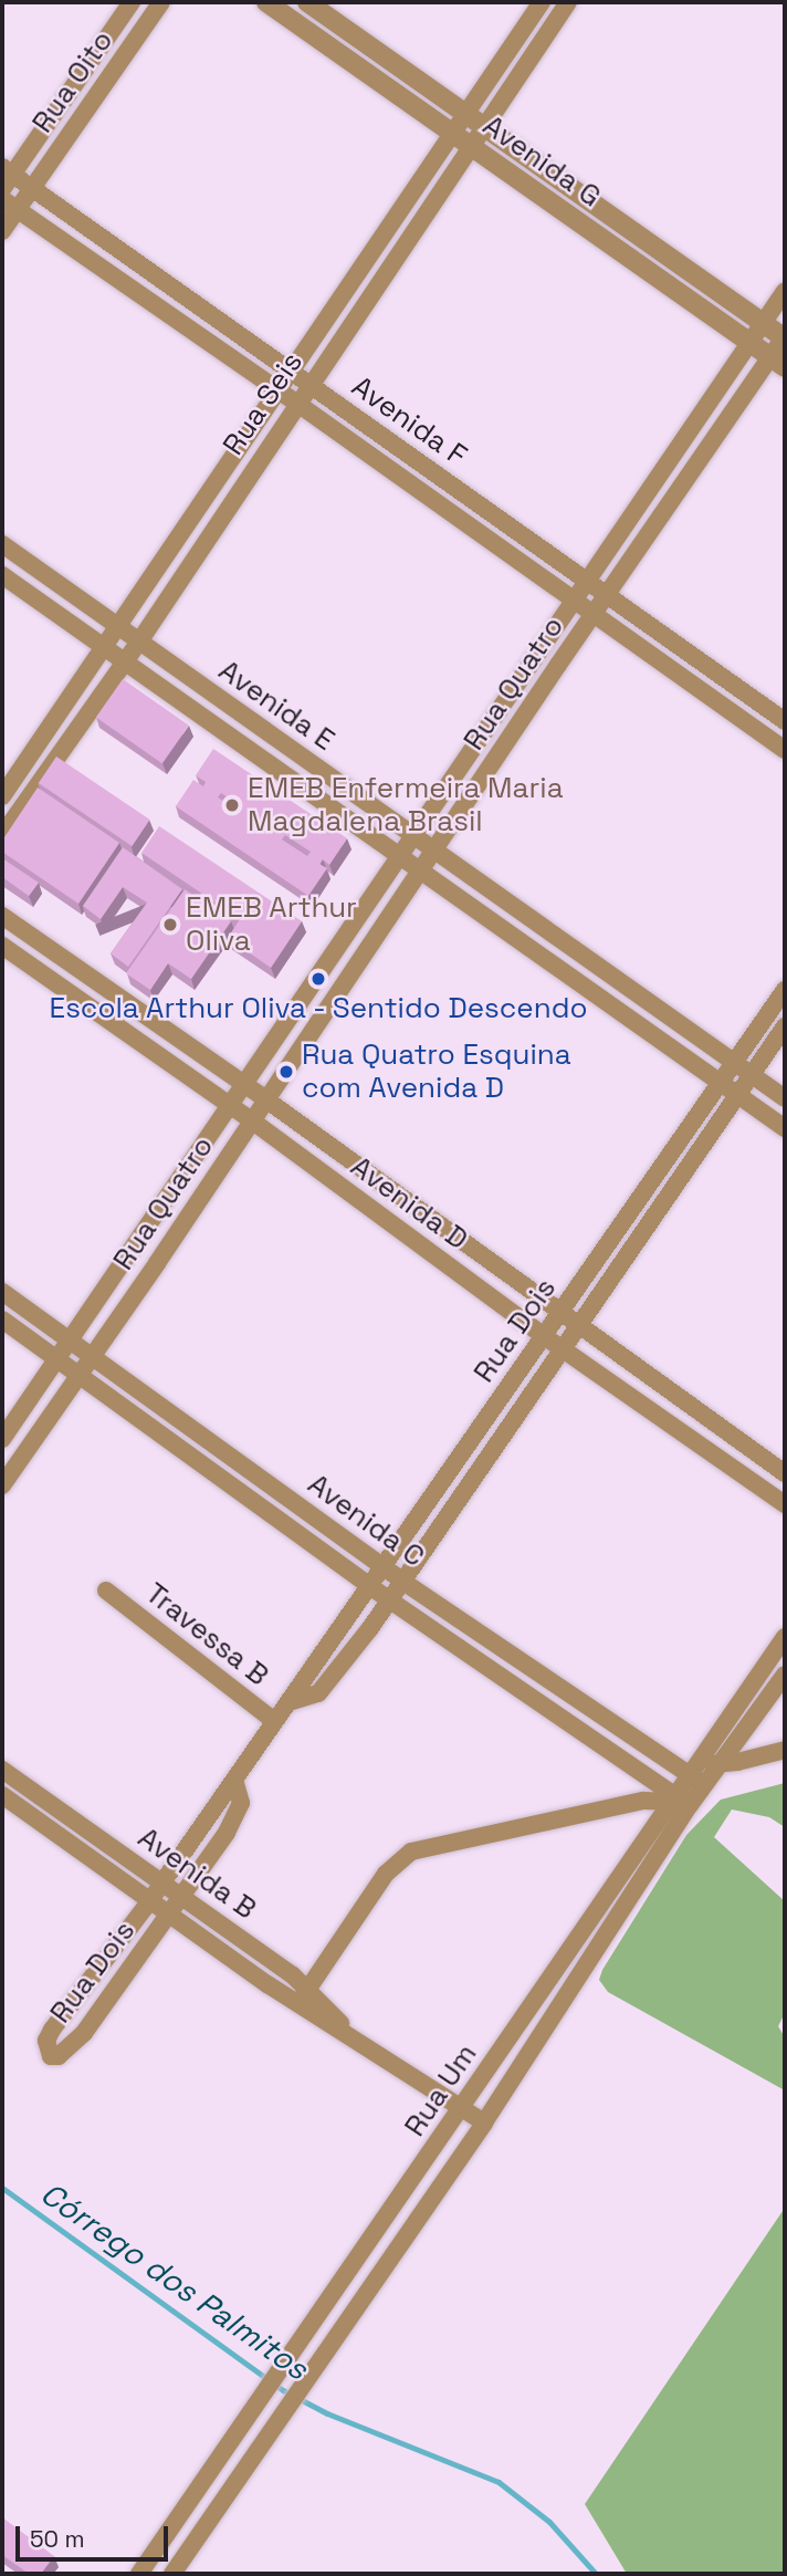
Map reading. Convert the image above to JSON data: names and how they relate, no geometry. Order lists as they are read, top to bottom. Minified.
{"streets":{"street":["Rua Oito","Avenida G","Rua Seis","Avenida F","Rua Quatro","Avenida E","Avenida D","Rua Dois","Avenida C","Travessa B","Avenida B","Rua Um"]},"crossings":[["Rua Oito","Avenida F"],["Avenida G","Rua Seis"],["Avenida G","Rua Quatro"],["Rua Seis","Avenida F"],["Rua Seis","Avenida E"],["Avenida F","Rua Quatro"],["Rua Quatro","Avenida E"],["Rua Quatro","Avenida D"],["Rua Quatro","Avenida C"],["Avenida E","Rua Dois"],["Avenida D","Rua Dois"],["Rua Dois","Avenida C"],["Rua Dois","Travessa B"],["Rua Dois","Avenida B"],["Avenida C","Rua Um"],["Avenida B","Rua Um"]],"water":["Córrego dos Palmitos"],"places":["EMEB Enfermeira Maria Magdalena Brasil","EMEB Arthur Oliva","Escola Arthur Oliva - Sentido Descendo","Rua Quatro Esquina com Avenida D"],"scale_bar":"50 m"}
